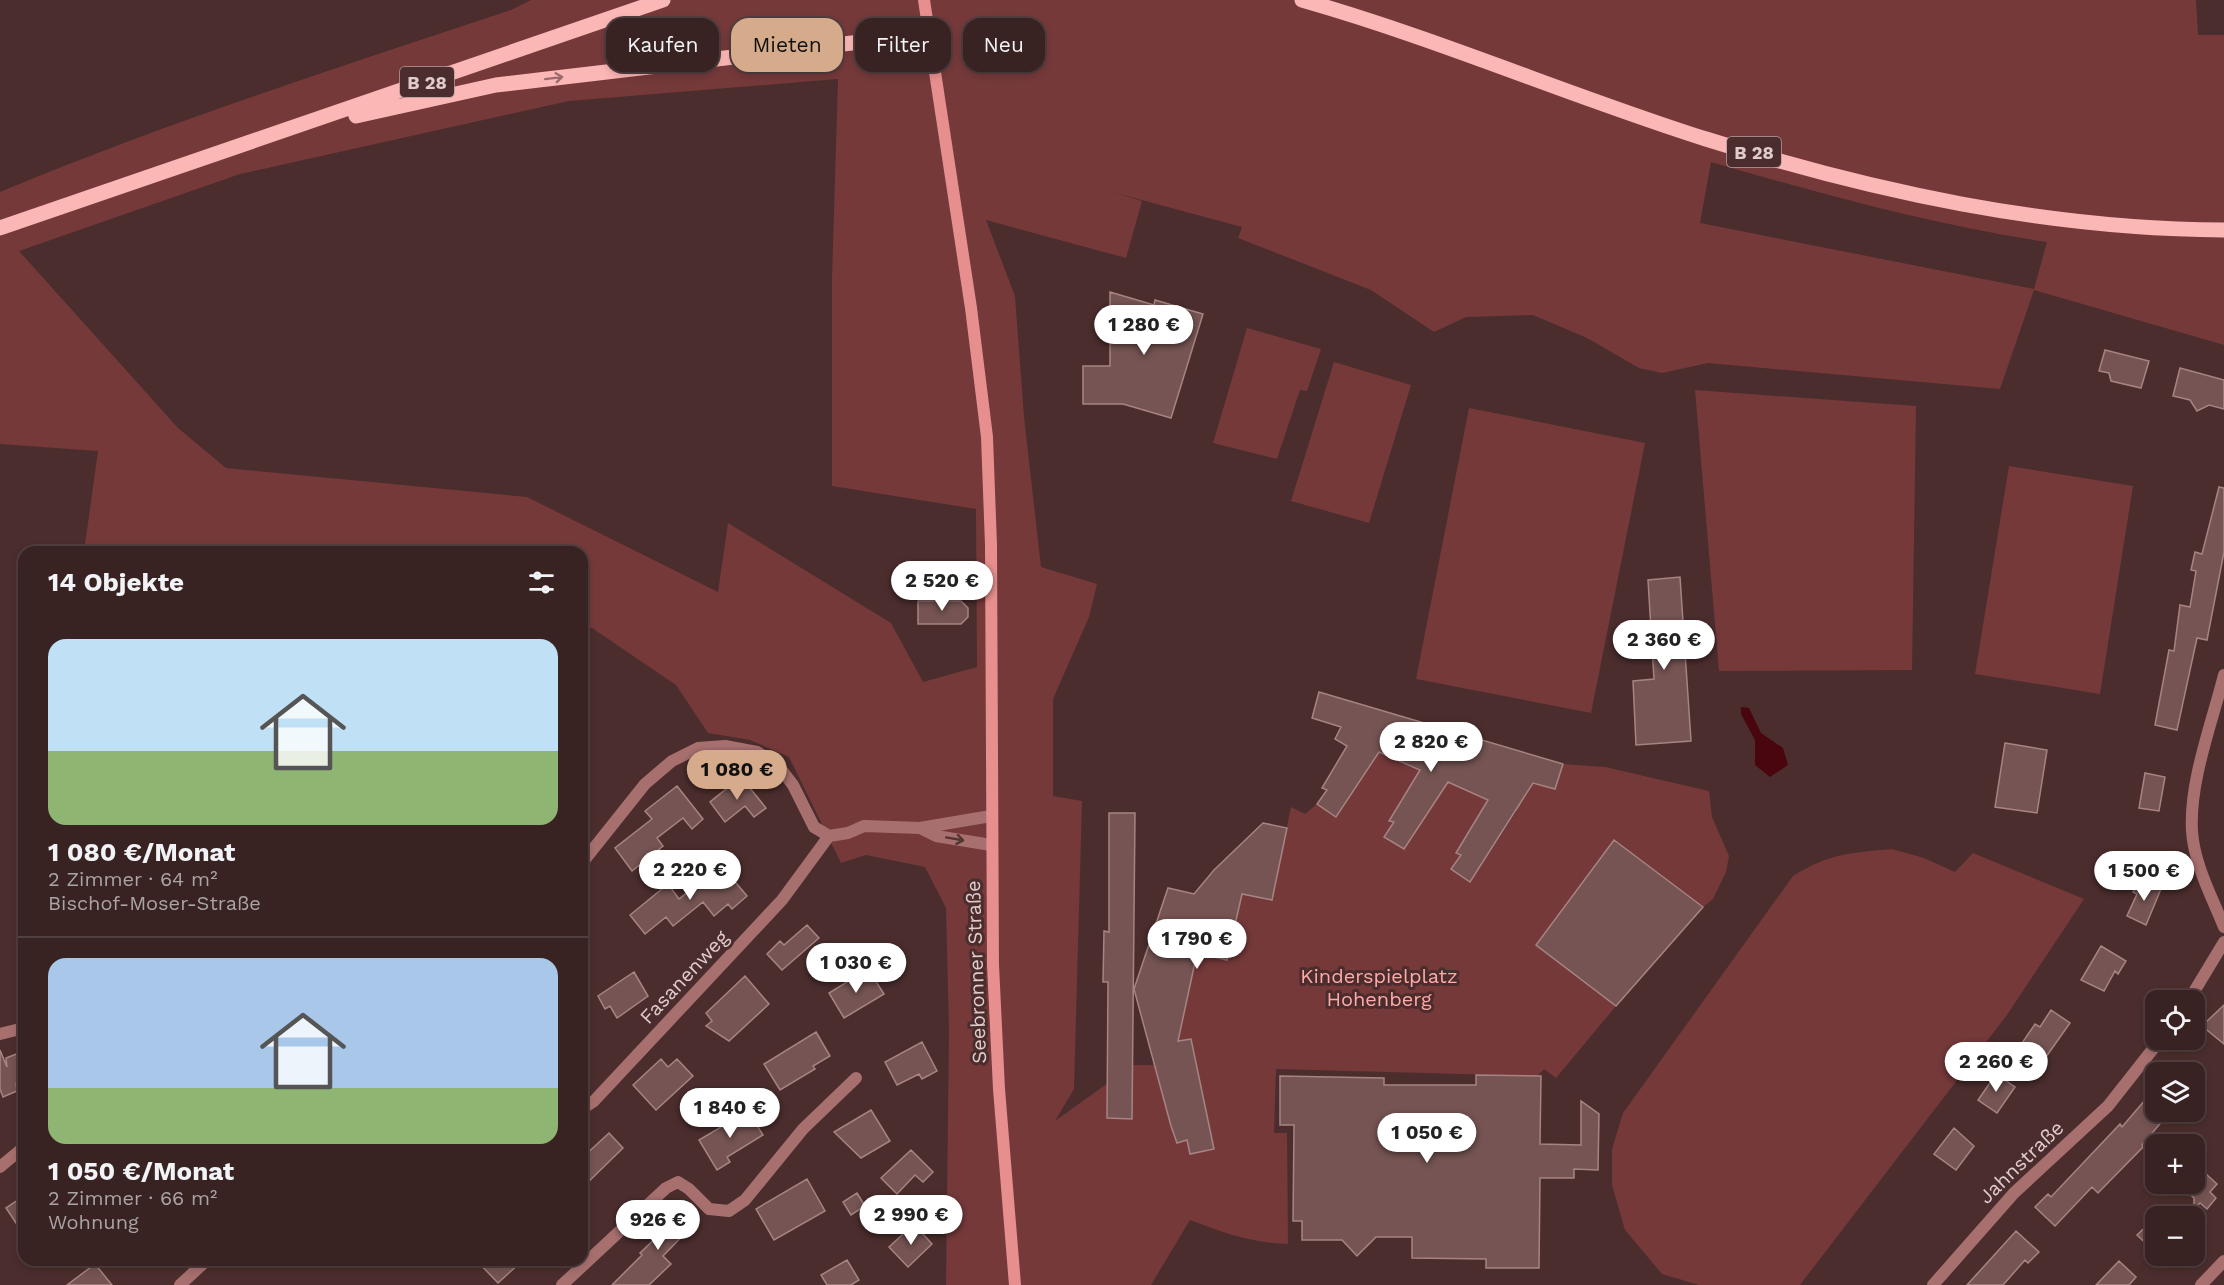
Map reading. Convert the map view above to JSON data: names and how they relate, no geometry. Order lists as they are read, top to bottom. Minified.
{"streets":{"main road":["B 28"],"street":["Seebronner Straße","Fasanenweg","Jahnstraße"]},"parks":["Kinderspielplatz Hohenberg"],"page":{"chip":["Kaufen","Mieten","Filter","Neu"],"price":["1 280 €","2 520 €","2 360 €","2 820 €","1 080 €","2 220 €","1 500 €","1 790 €","1 030 €","2 260 €","1 840 €","1 050 €","2 990 €","926 €"],"heading":"14 Objekte","list":[{"name":"1 080 €/Monat","note":"2 Zimmer · 64 m² · Bischof-Moser-Straße"},{"name":"1 050 €/Monat","note":"2 Zimmer · 66 m² · Wohnung"}],"map_buttons":["+","−"]}}
